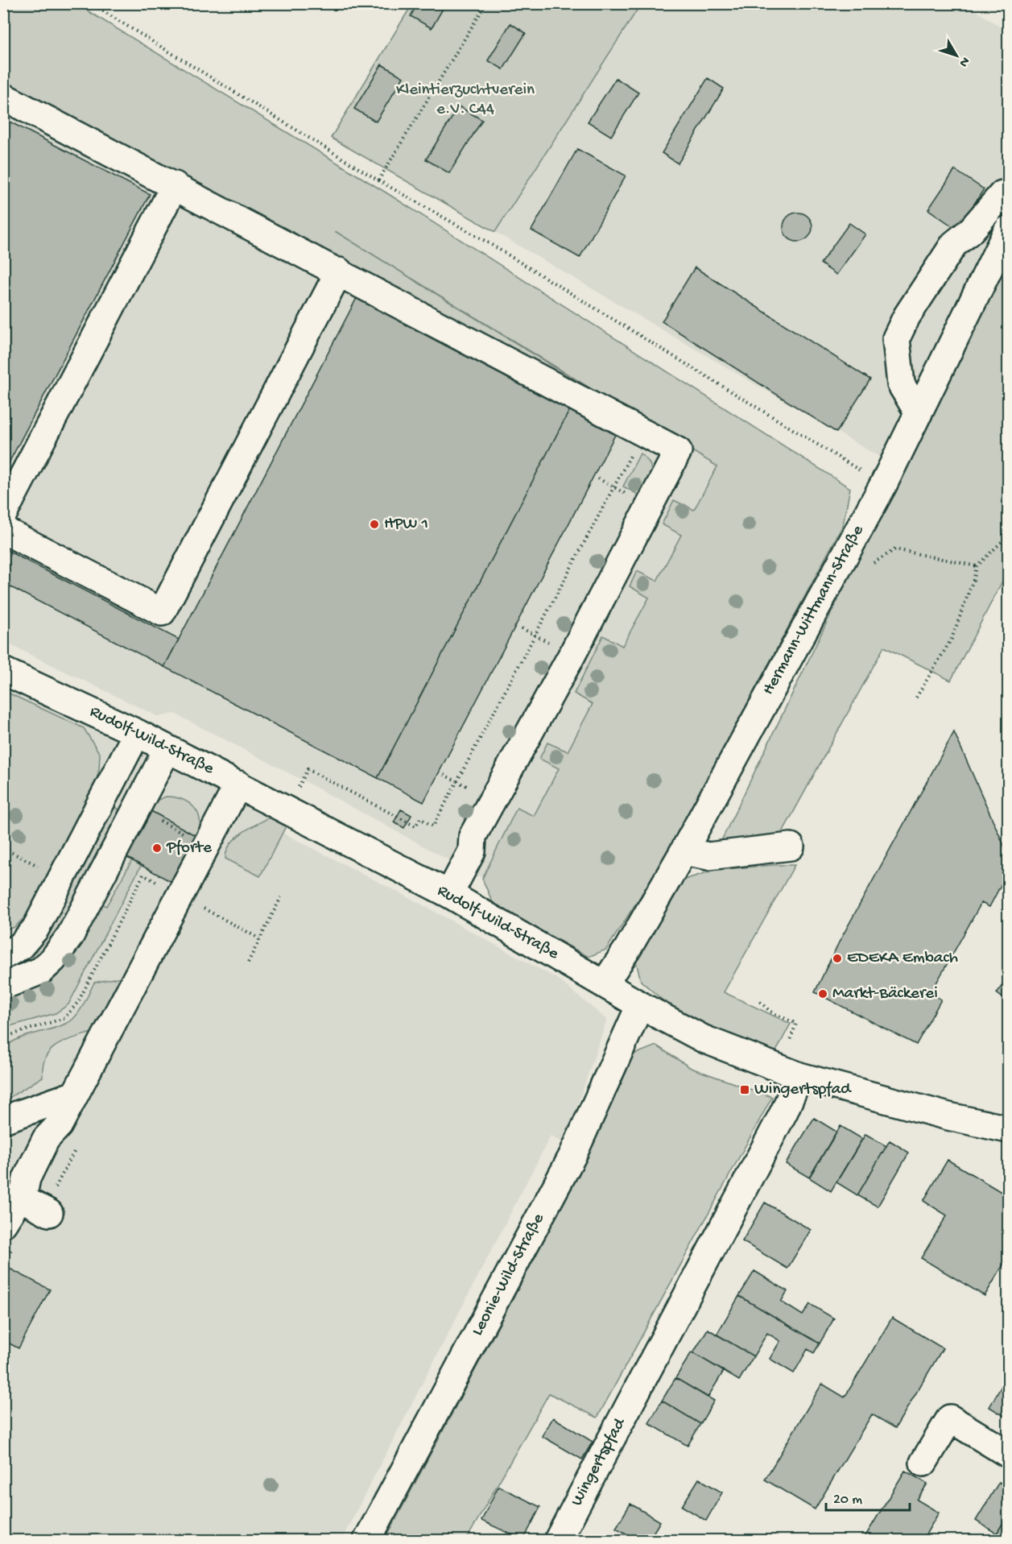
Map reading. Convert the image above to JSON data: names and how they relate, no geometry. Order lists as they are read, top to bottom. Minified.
{"streets":{"street":["Hermann-Wittmann-Straße","Rudolf-Wild-Straße","Leonie-Wild-Straße","Wingertspfad"]},"crossings":[["Hermann-Wittmann-Straße","Rudolf-Wild-Straße"],["Rudolf-Wild-Straße","Leonie-Wild-Straße"],["Rudolf-Wild-Straße","Wingertspfad"]],"parks":["Kleintierzuchtverein e.V. C44"],"places":{"other":["HPW 1","Pforte","EDEKA Embach","Markt-Bäckerei"],"transit":["Wingertspfad"]},"scale_bar":"20 m","north":"bottom right"}
